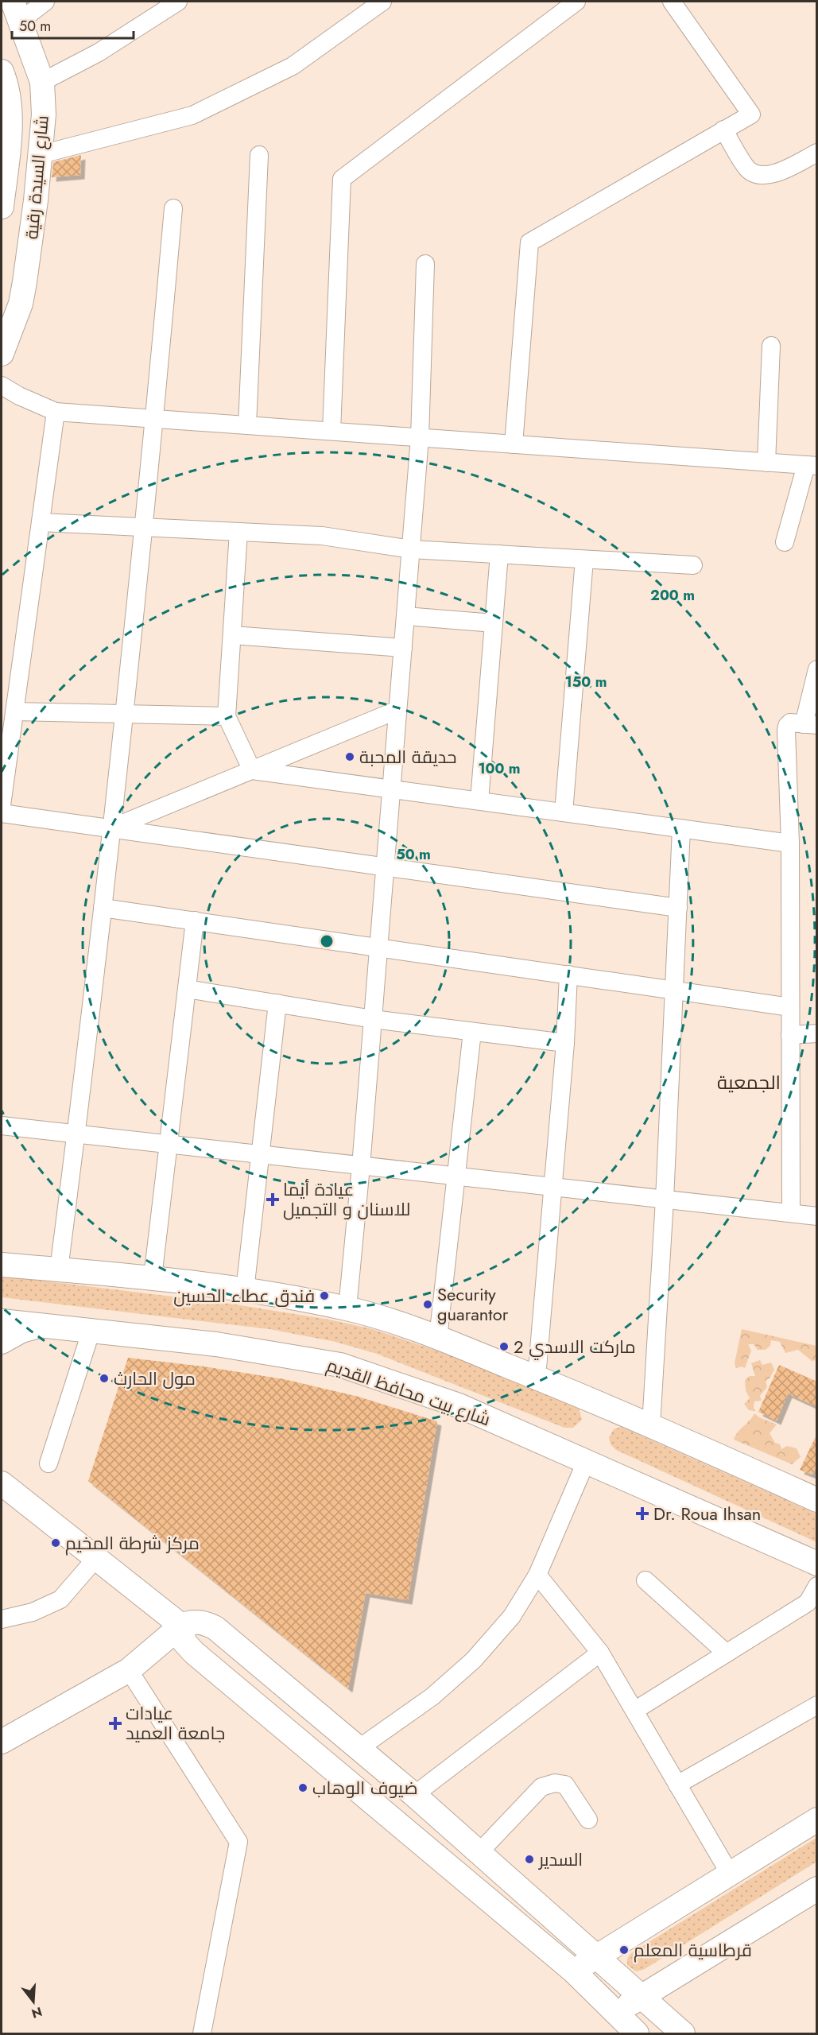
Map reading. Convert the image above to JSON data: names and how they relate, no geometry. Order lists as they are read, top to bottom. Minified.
{"streets":{"main road":["شارع السيدة رقية","شارع بيت محافظ القديم"]},"districts":["الجمعية"],"places":{"other":["حديقة المحبة","فندق عطاء الحسين","Security guarantor","ماركت الاسدي 2","مول الحارث","مركز شرطة المخيم","ضيوف الوهاب","السدير","قرطاسية المعلم"],"health":["عيادة أيما للاسنان و التجميل","Dr. Roua Ihsan","عيادات جامعة العميد"]},"scale_bar":"50 m","north":"bottom","rings":["200 m","150 m","100 m","50 m"]}
